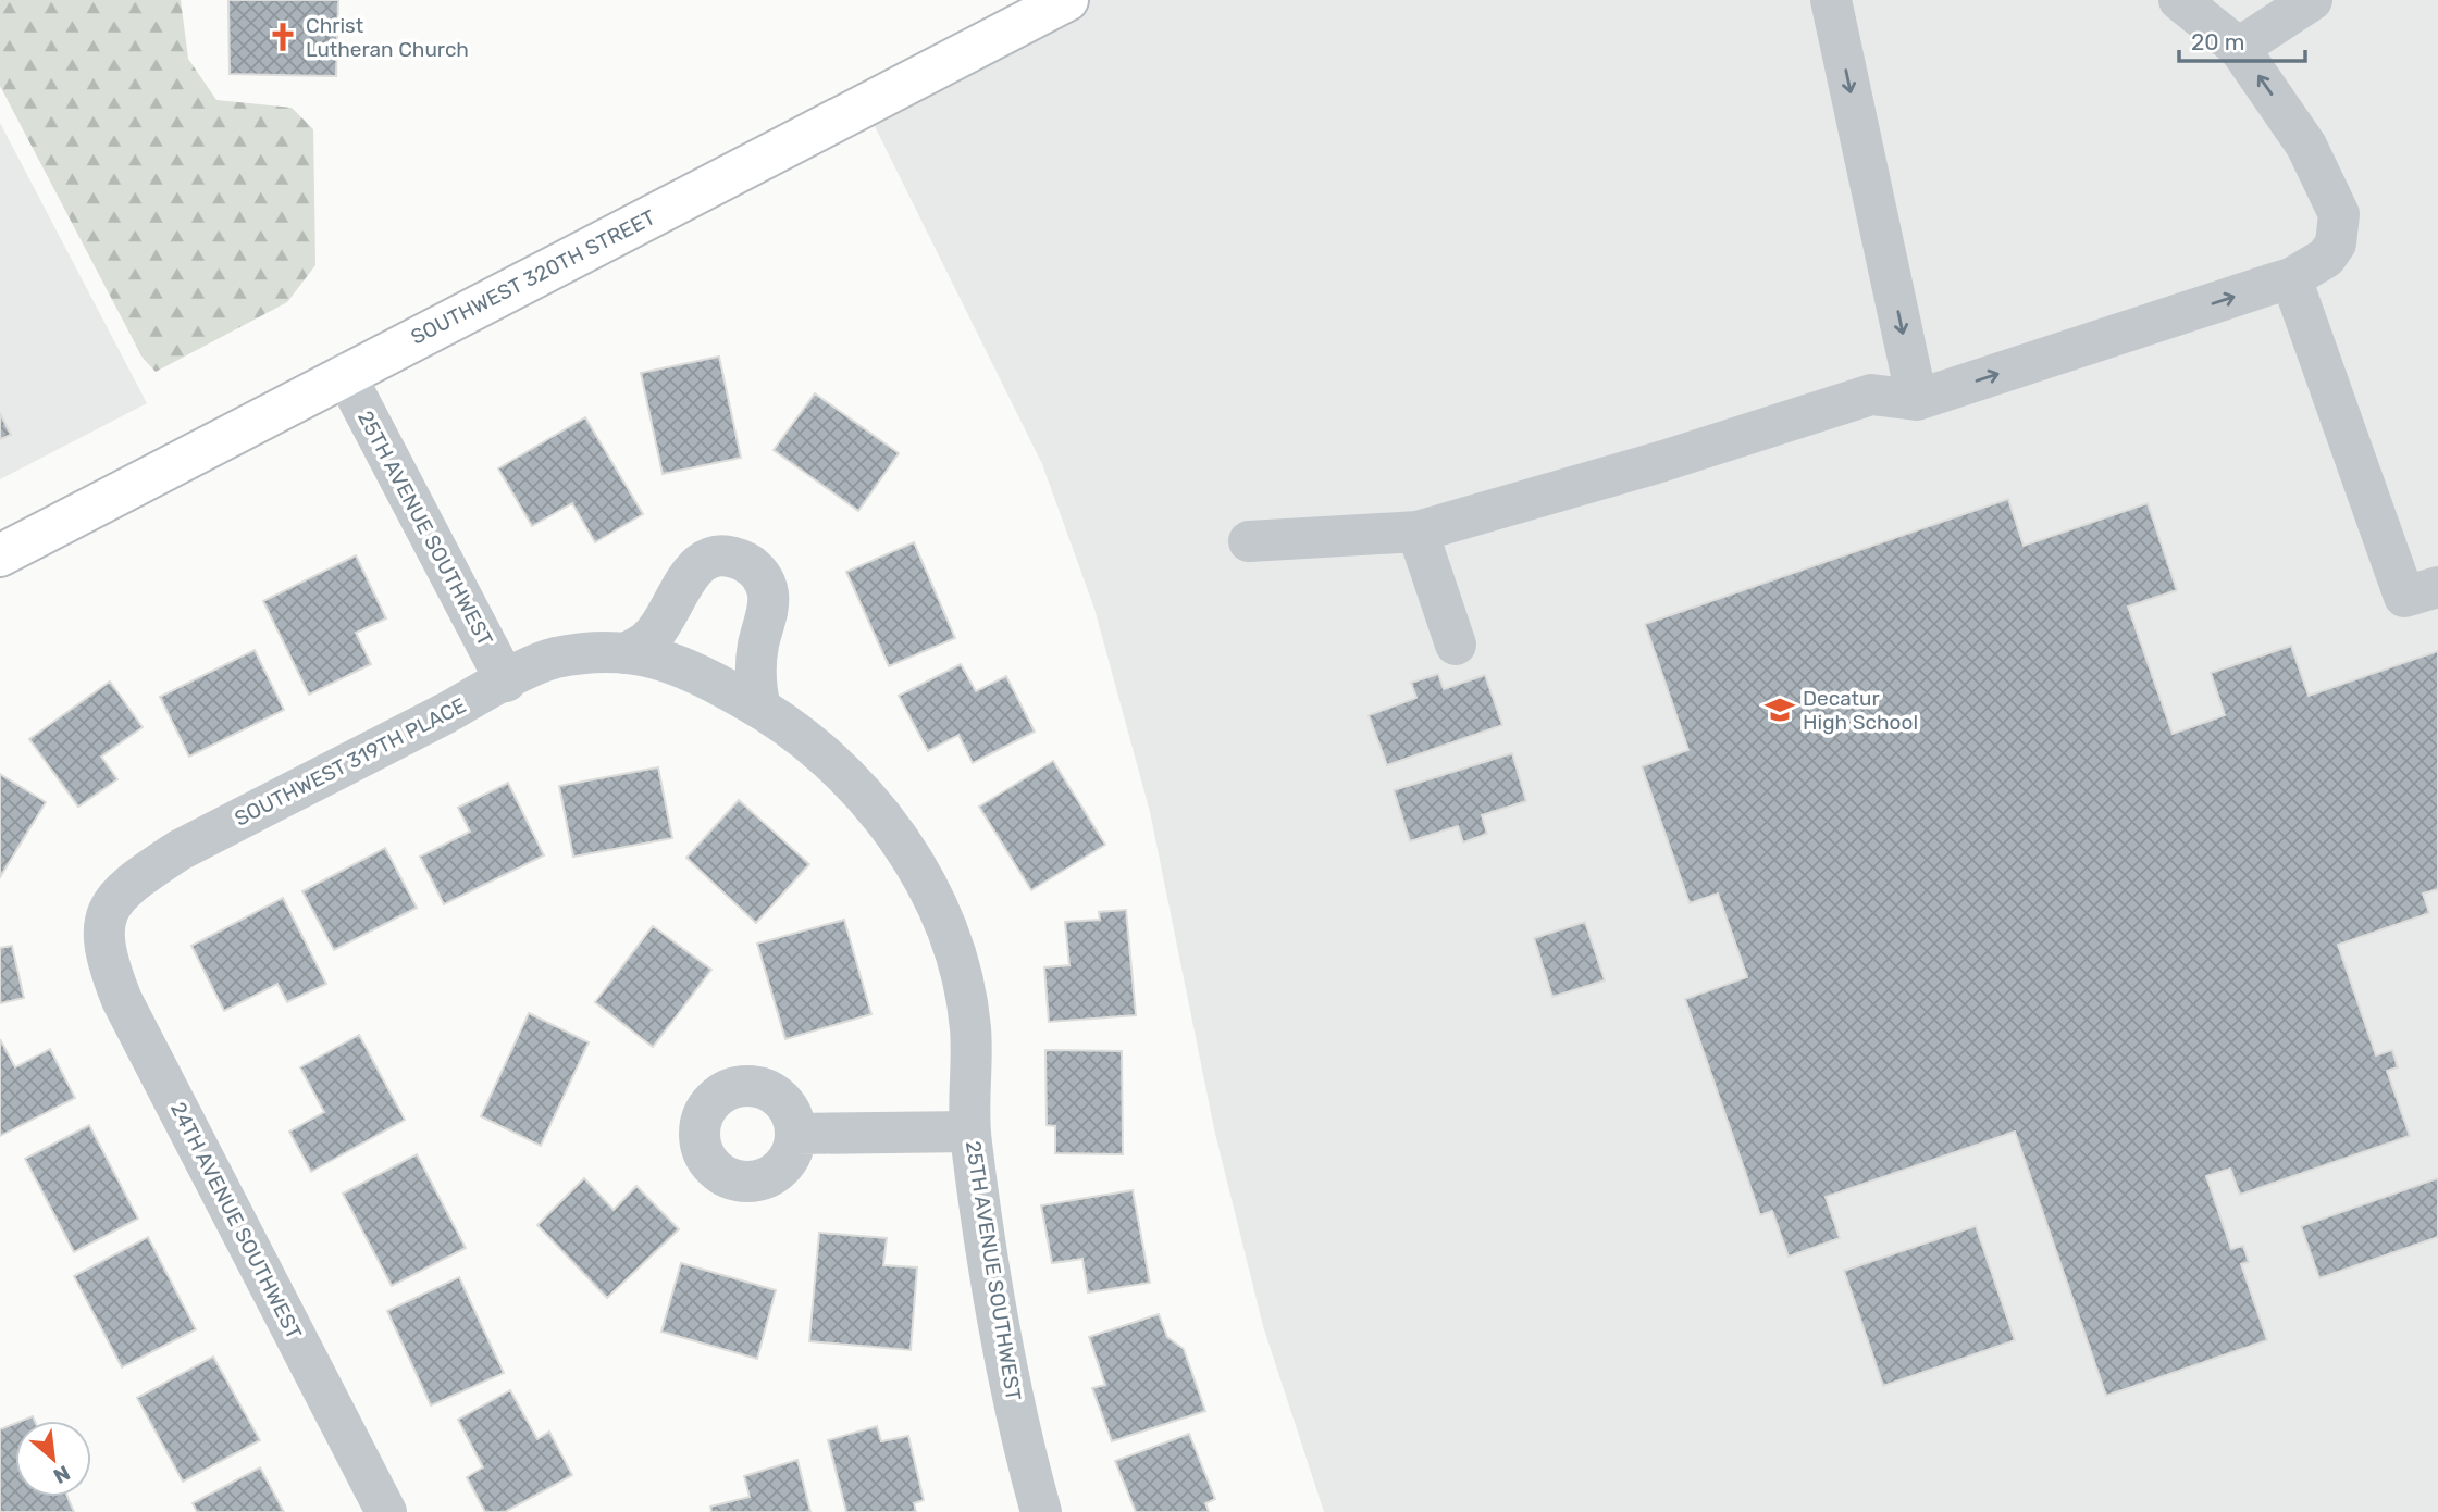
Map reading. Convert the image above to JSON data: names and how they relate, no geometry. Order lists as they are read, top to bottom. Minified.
{"streets":{"main road":["SOUTHWEST 320TH STREET"],"street":["25TH AVENUE SOUTHWEST","SOUTHWEST 319TH PLACE","24TH AVENUE SOUTHWEST"]},"crossings":[["SOUTHWEST 320TH STREET","25TH AVENUE SOUTHWEST"],["25TH AVENUE SOUTHWEST","SOUTHWEST 319TH PLACE"],["SOUTHWEST 319TH PLACE","24TH AVENUE SOUTHWEST"]],"places":{"church":["Christ Lutheran Church"],"school or university":["Decatur High School"]},"scale_bar":"20 m","north":"bottom right"}
